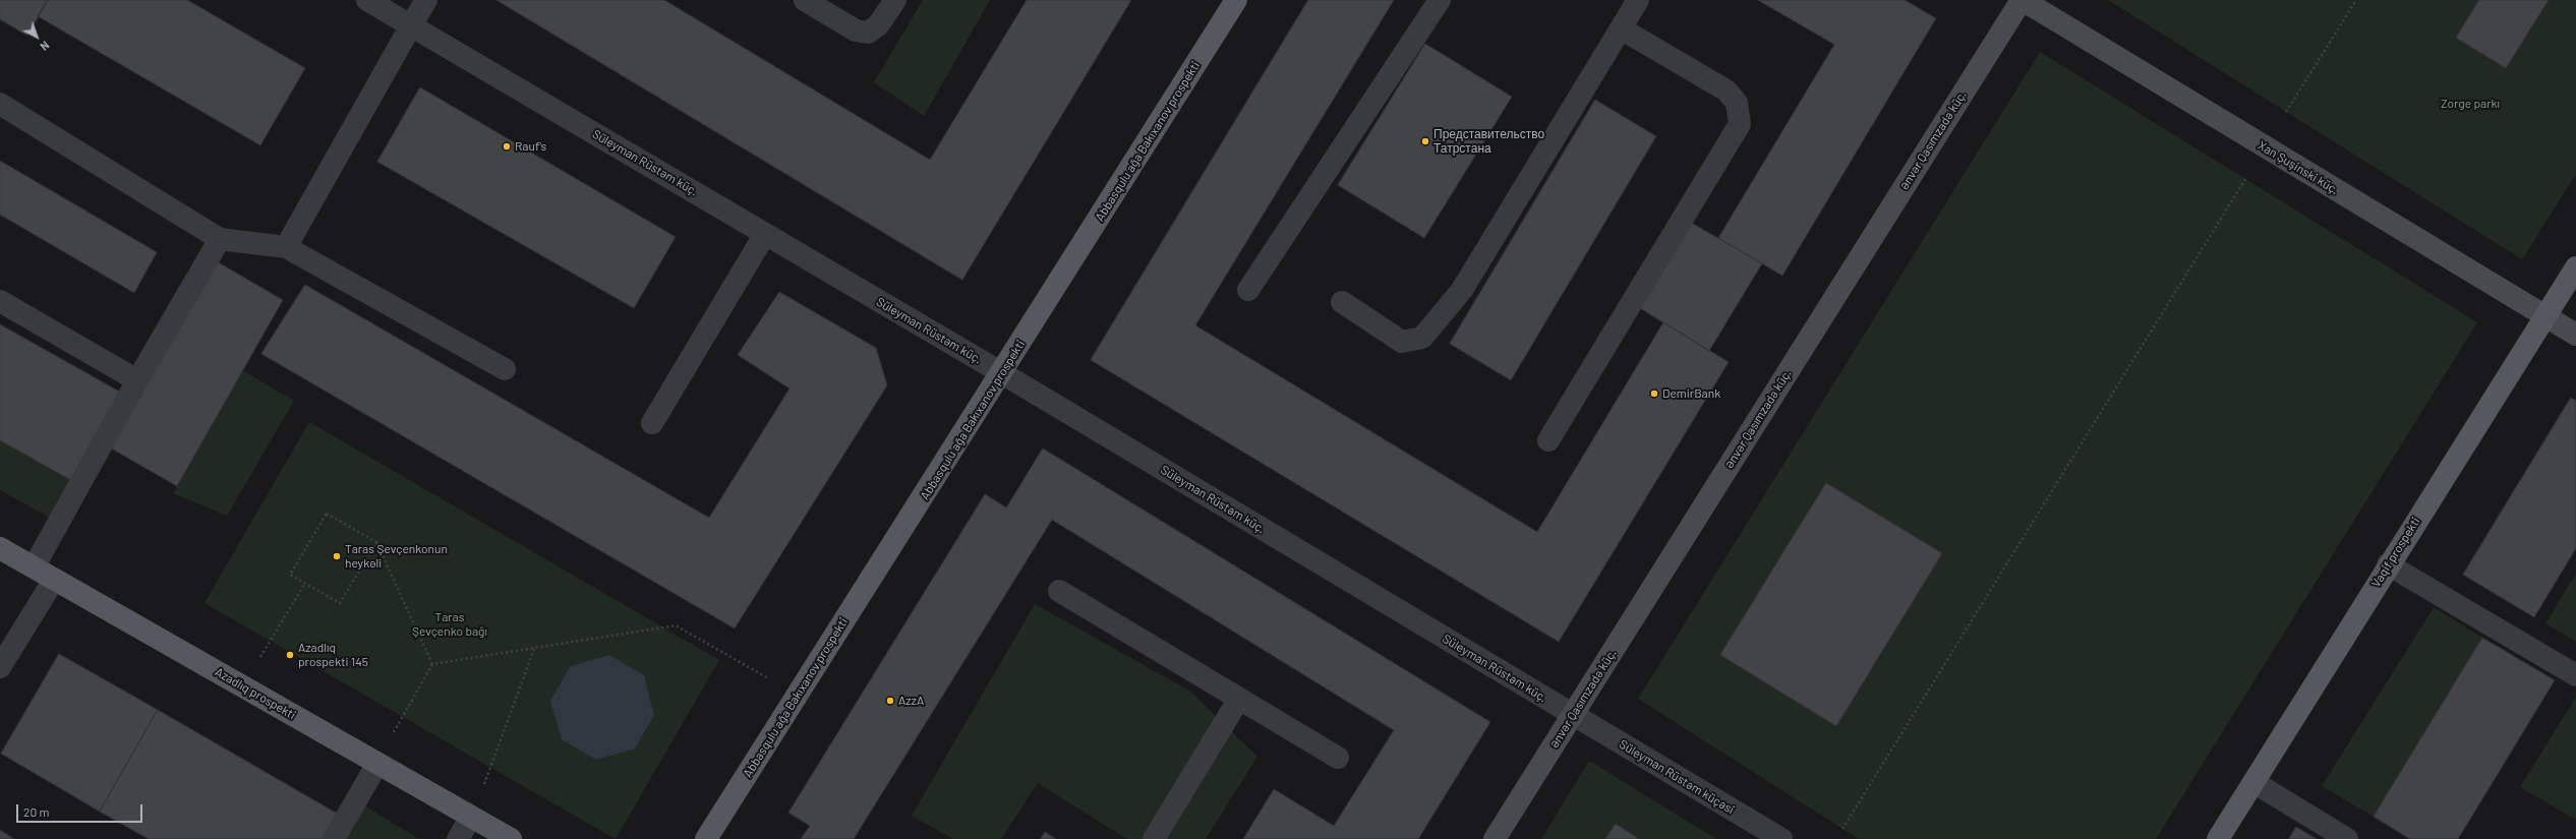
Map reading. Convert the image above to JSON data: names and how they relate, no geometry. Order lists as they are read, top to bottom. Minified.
{"streets":{"main road":["Ənvər Qasımzadə küç.","Abbasqulu ağa Bakıxanov prospekti","Xan Şuşinski küç.","Vaqif prospekti","Azadlıq prospekti"],"street":["Süleyman Rüstəm küç.","Süleyman Rüstəm küçəsi"]},"crossings":[["Ənvər Qasımzadə küç.","Süleyman Rüstəm küç."],["Ənvər Qasımzadə küç.","Xan Şuşinski küç."],["Ənvər Qasımzadə küç.","Süleyman Rüstəm küçəsi"],["Abbasqulu ağa Bakıxanov prospekti","Süleyman Rüstəm küç."],["Süleyman Rüstəm küç.","Süleyman Rüstəm küçəsi"],["Xan Şuşinski küç.","Vaqif prospekti"]],"parks":["Zorge parkı","Taras Şevçenko bağı"],"places":["Представительство Татрстана","Rauf's","DemirBank","Taras Şevçenkonun heykəli","Azadlıq prospekti 145","AzzA"],"scale_bar":"20 m","north":"bottom right"}
